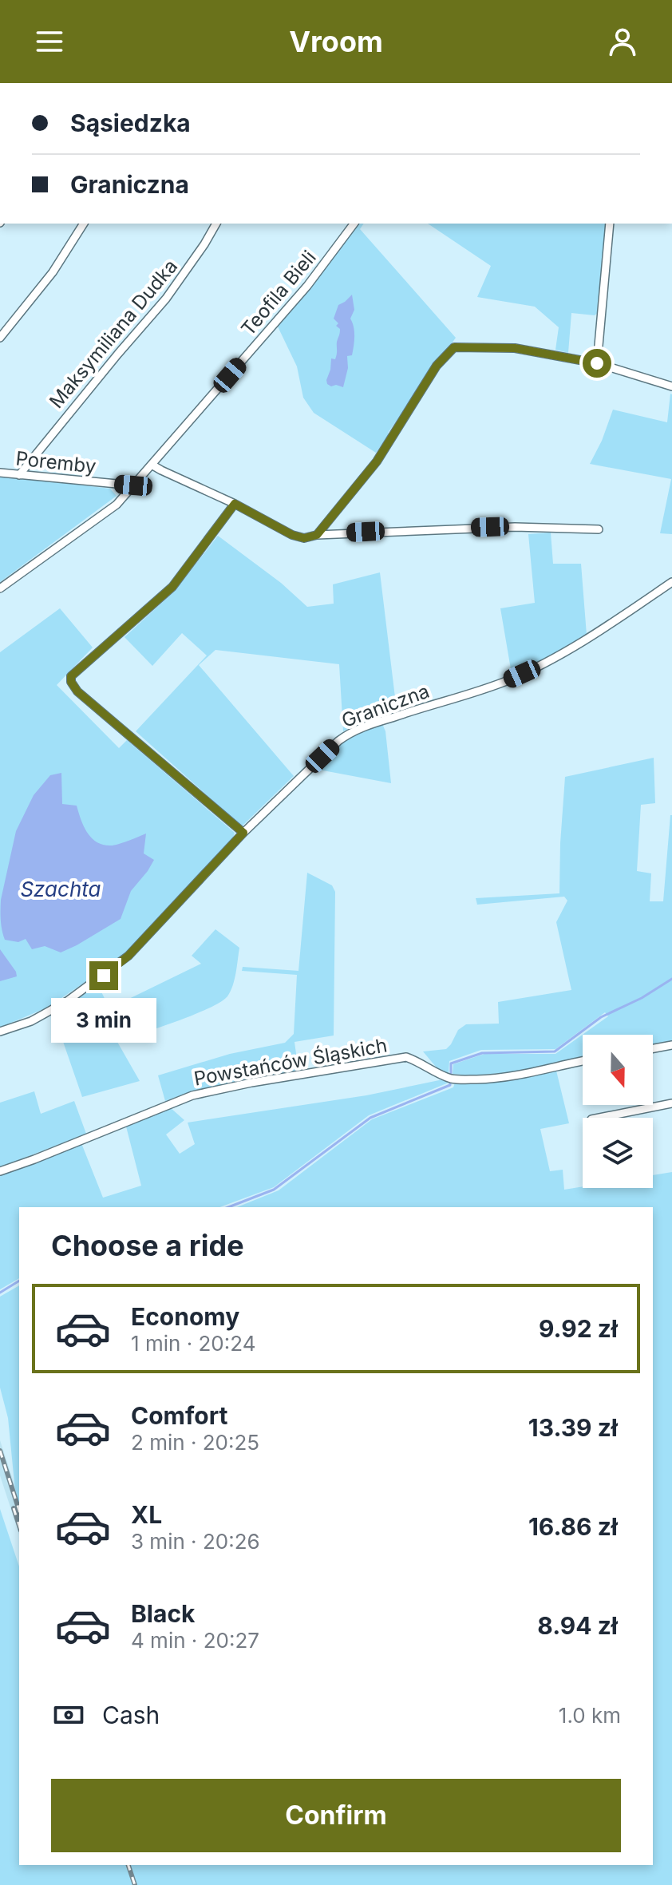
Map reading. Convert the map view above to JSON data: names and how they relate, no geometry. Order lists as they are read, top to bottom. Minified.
{"streets":{"street":["Teofila Bieli","Maksymiliana Dudka","Poremby","Graniczna","Powstańców Śląskich"]},"crossings":[["Teofila Bieli","Poremby"],["Maksymiliana Dudka","Poremby"]],"water":["Szachta"],"north":"bottom","page":{"header":"Vroom","banner":["Sąsiedzka","Graniczna"],"bubble":"3 min","heading":"Choose a ride","list":[{"name":"Economy","note":"1 min · 20:24","value":"9.92 zł"},{"name":"Comfort","note":"2 min · 20:25","value":"13.39 zł"},{"name":"XL","note":"3 min · 20:26","value":"16.86 zł"},{"name":"Black","note":"4 min · 20:27","value":"8.94 zł"}],"pay":["Cash","1.0 km"],"buttons":"Confirm"}}
